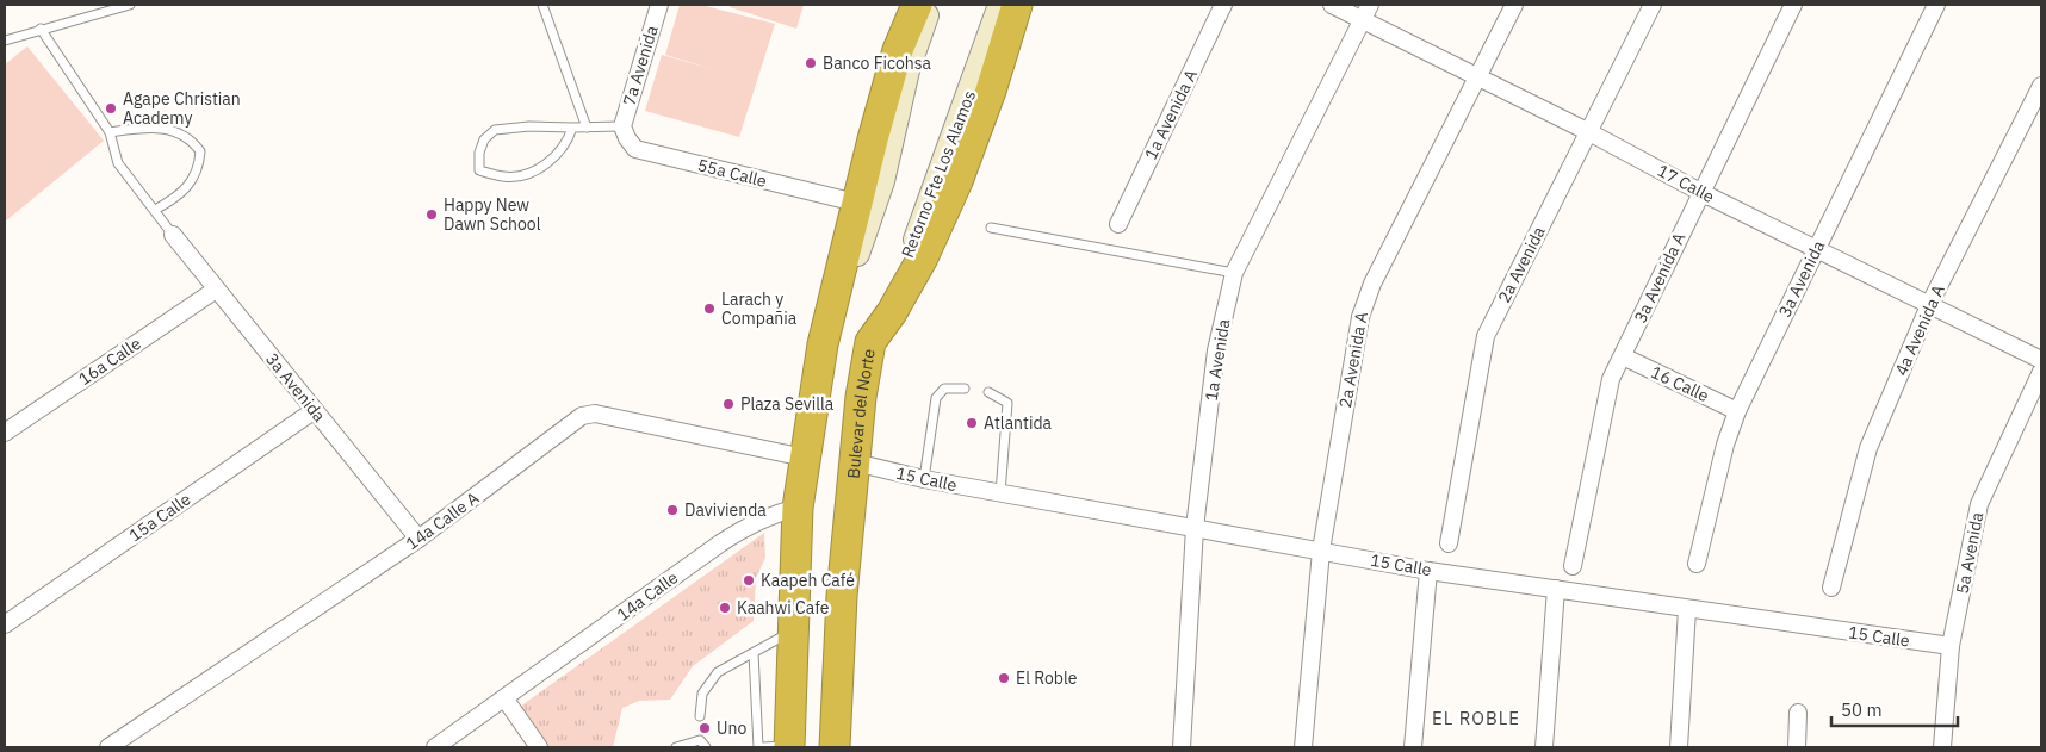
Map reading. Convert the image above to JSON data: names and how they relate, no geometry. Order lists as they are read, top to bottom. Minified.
{"streets":{"highway":["Bulevar del Norte"],"main road":["Retorno Fte Los Alamos"],"street":["7a Avenida","1a Avenida A","55a Calle","17 Calle","2a Avenida","3a Avenida A","3a Avenida","4a Avenida A","1a Avenida","2a Avenida A","16a Calle","16 Calle","15 Calle","15a Calle","14a Calle A","5a Avenida","14a Calle"]},"crossings":[["7a Avenida","55a Calle"],["Retorno Fte Los Alamos","Bulevar del Norte"],["17 Calle","2a Avenida"],["17 Calle","3a Avenida A"],["17 Calle","3a Avenida"],["17 Calle","4a Avenida A"],["17 Calle","1a Avenida"],["17 Calle","2a Avenida A"],["3a Avenida A","16 Calle"],["3a Avenida","16a Calle"],["3a Avenida","16 Calle"],["3a Avenida","15a Calle"],["3a Avenida","14a Calle A"],["1a Avenida","15 Calle"],["2a Avenida A","15 Calle"],["Bulevar del Norte","15 Calle"],["15 Calle","5a Avenida"]],"districts":["EL ROBLE"],"places":["Banco Ficohsa","Agape Christian Academy","Happy New Dawn School","Larach y Compañia","Plaza Sevilla","Atlantida","Davivienda","Kaapeh Café","Kaahwi Cafe","El Roble","Uno"],"scale_bar":"50 m"}
